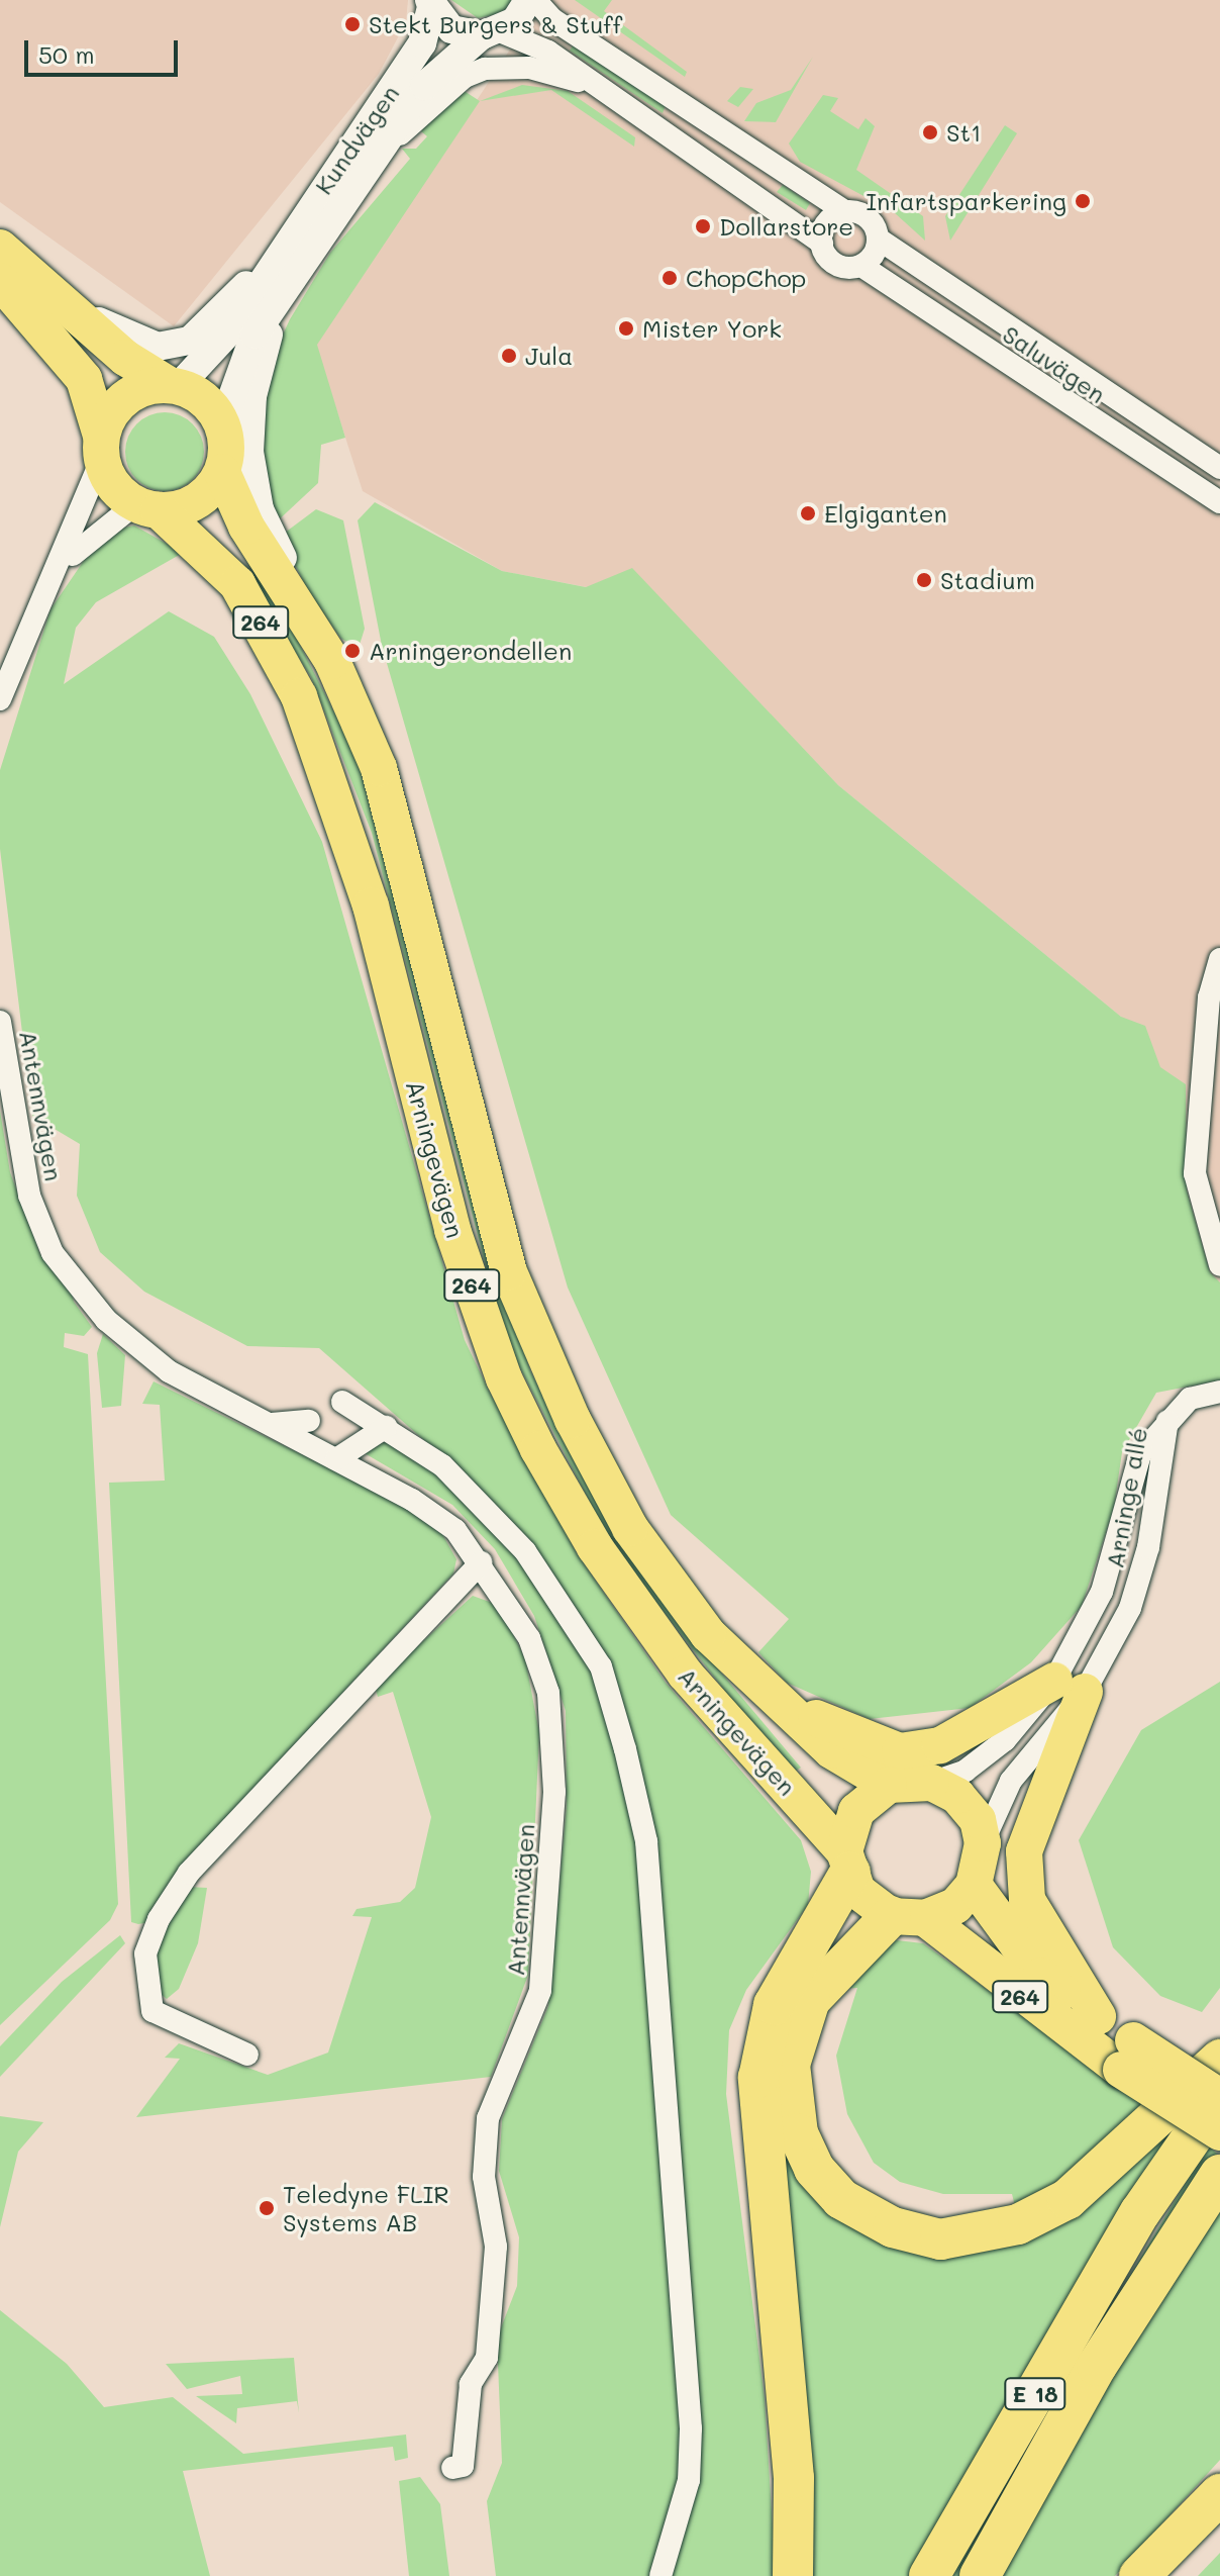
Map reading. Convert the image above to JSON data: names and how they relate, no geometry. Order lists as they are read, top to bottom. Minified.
{"streets":{"highway":["E 18"],"main road":["264","Arningevägen"],"street":["Kundvägen","Saluvägen","Antennvägen","Arninge allé"]},"crossings":[["Kundvägen","Saluvägen"],["Kundvägen","264"],["Kundvägen","Arningevägen"],["264","Arningevägen"],["Arningevägen","Arninge allé"],["Arningevägen","E 18"]],"places":["Stekt Burgers & Stuff","St1","Infartsparkering","Dollarstore","ChopChop","Mister York","Jula","Elgiganten","Stadium","Arningerondellen","Teledyne FLIR Systems AB"],"scale_bar":"50 m"}
